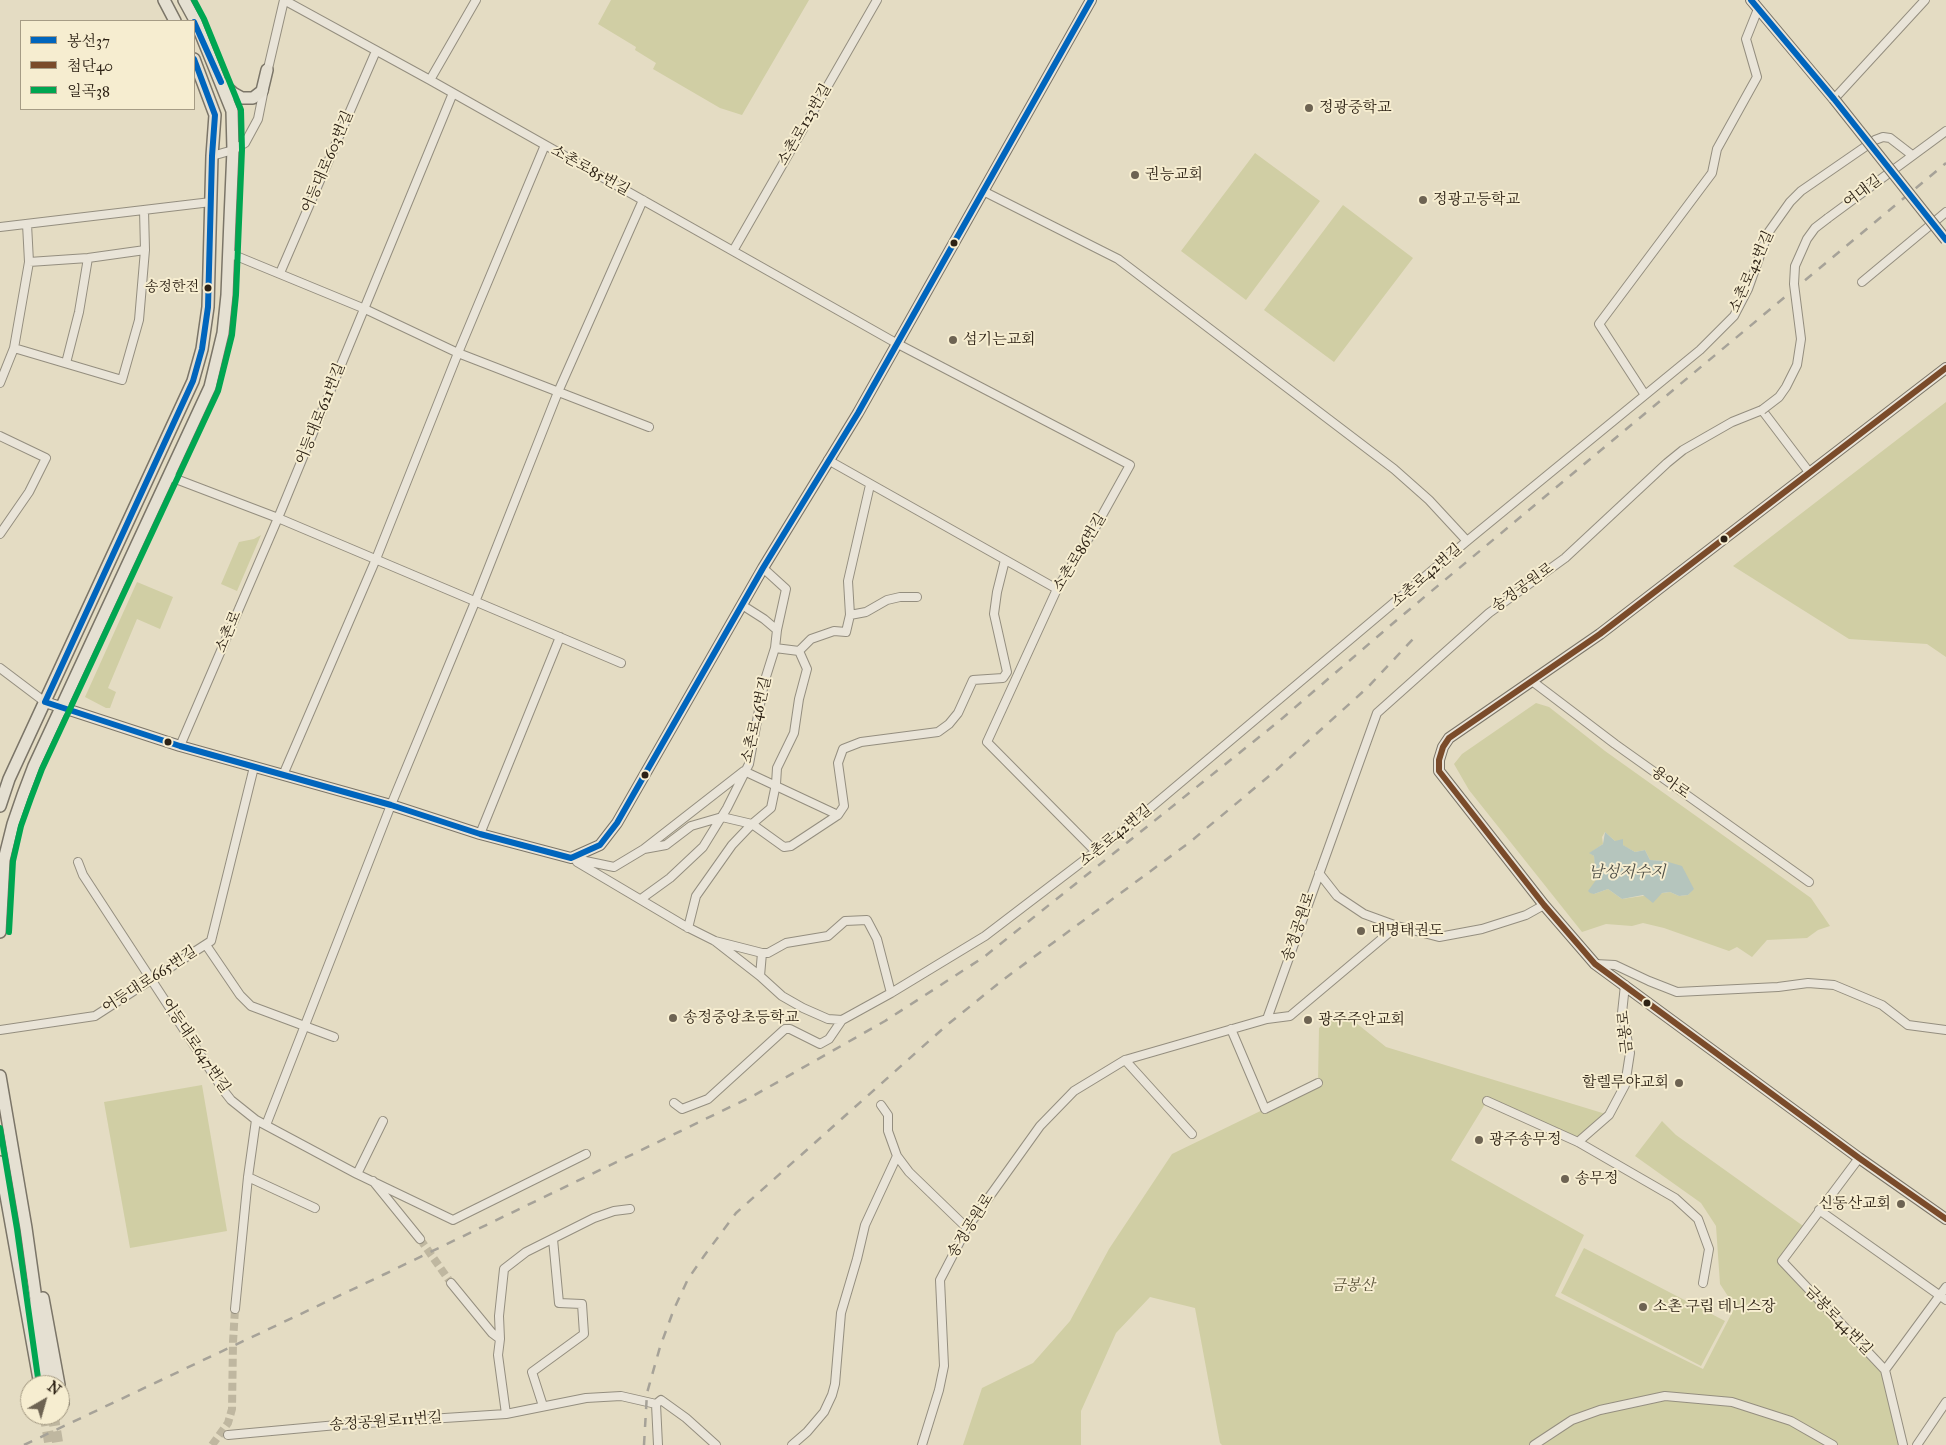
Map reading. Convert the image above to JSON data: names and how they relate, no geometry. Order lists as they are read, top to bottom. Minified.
{"streets":{"street":["소촌로123번길","어등대로603번길","소촌로85번길","여대길","소촌로42번길","어등대로621번길","소촌로86번길","송정공원로","소촌로","소촌로46번길","용아로","어등대로665번길","금봉로","어등대로647번길","금봉로44번길","송정공원로11번길"]},"crossings":[["소촌로123번길","소촌로85번길"],["어등대로603번길","소촌로85번길"],["소촌로85번길","어등대로621번길"],["소촌로85번길","소촌로86번길"],["여대길","소촌로42번길"],["여대길","송정공원로"],["소촌로42번길","소촌로86번길"],["어등대로621번길","소촌로"],["용아로","금봉로"],["어등대로665번길","어등대로647번길"],["금봉로","금봉로44번길"]],"water":["남성저수지"],"parks":["금봉산"],"places":["정광중학교","권능교회","정광고등학교","송정한전","섬기는교회","대명태권도","송정중앙초등학교","광주주안교회","할렐루야교회","광주송무정","송무정","신동산교회","소촌 구립 테니스장"],"lines":["transit line 봉선37","transit line 일곡38","transit line 첨단40"],"legend":["봉선37","첨단40","일곡38"],"north":"top right"}
